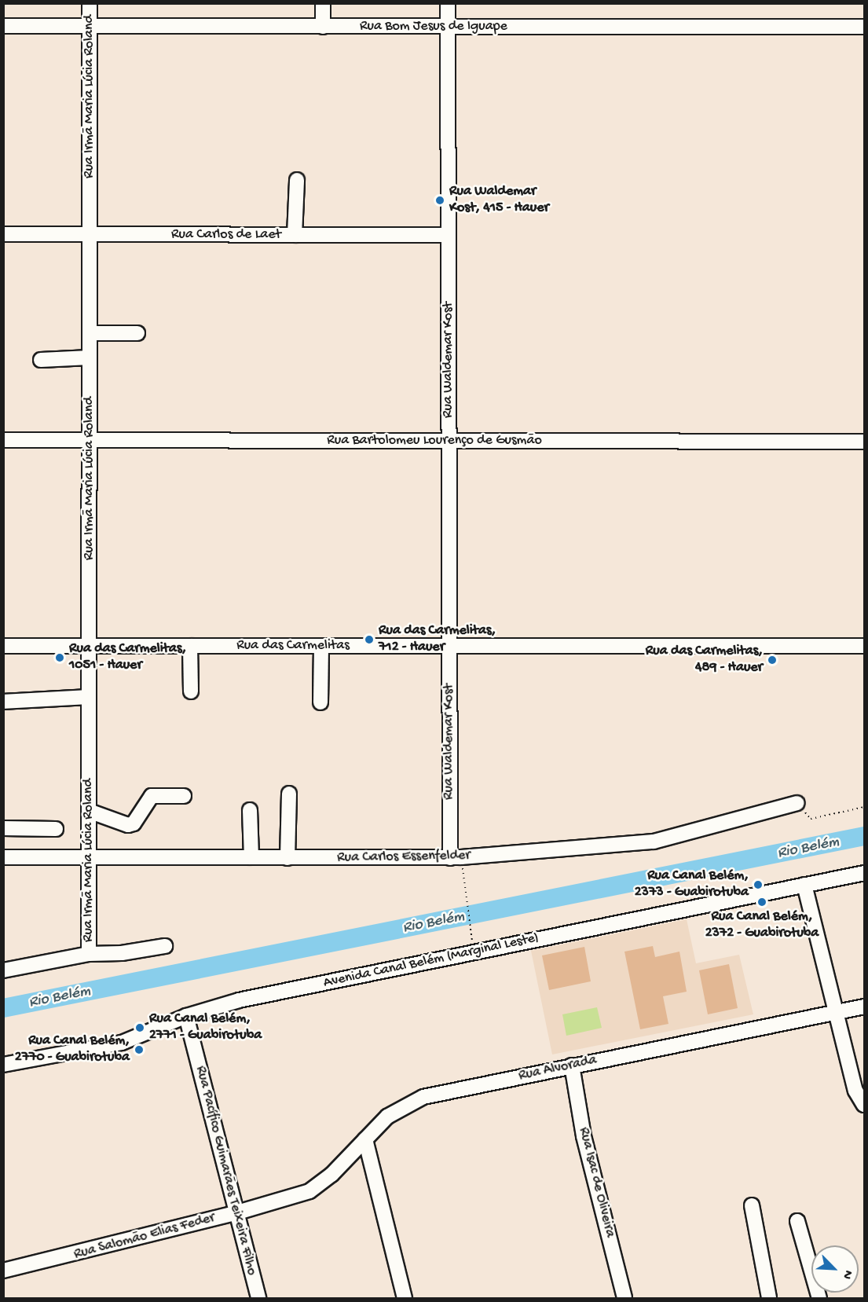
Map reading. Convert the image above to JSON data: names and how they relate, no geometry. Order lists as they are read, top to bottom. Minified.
{"streets":{"street":["Rua Bom Jesus de Iguape","Rua Irmã Maria Lúcia Roland","Rua Carlos de Laet","Rua Waldemar Kost","Rua Bartolomeu Lourenço de Gusmão","Rua das Carmelitas","Rua Carlos Essenfelder","Avenida Canal Belém (Marginal Leste)","Rua Alvorada","Rua Pacífico Guimarães Teixeira Filho","Rua Isac de Oliveira","Rua Salomão Elias Feder"]},"crossings":[["Rua Bom Jesus de Iguape","Rua Irmã Maria Lúcia Roland"],["Rua Bom Jesus de Iguape","Rua Waldemar Kost"],["Rua Irmã Maria Lúcia Roland","Rua Carlos de Laet"],["Rua Irmã Maria Lúcia Roland","Rua Bartolomeu Lourenço de Gusmão"],["Rua Irmã Maria Lúcia Roland","Rua das Carmelitas"],["Rua Irmã Maria Lúcia Roland","Rua Carlos Essenfelder"],["Rua Carlos de Laet","Rua Waldemar Kost"],["Rua Waldemar Kost","Rua Bartolomeu Lourenço de Gusmão"],["Rua Waldemar Kost","Rua das Carmelitas"],["Rua Waldemar Kost","Rua Carlos Essenfelder"],["Avenida Canal Belém (Marginal Leste)","Rua Pacífico Guimarães Teixeira Filho"],["Rua Alvorada","Rua Isac de Oliveira"],["Rua Alvorada","Rua Salomão Elias Feder"],["Rua Pacífico Guimarães Teixeira Filho","Rua Salomão Elias Feder"]],"water":["Rio Belém"],"places":["Rua Waldemar Kost, 415 - Hauer","Rua das Carmelitas, 712 - Hauer","Rua das Carmelitas, 1051 - Hauer","Rua das Carmelitas, 489 - Hauer","Rua Canal Belém, 2373 - Guabirotuba","Rua Canal Belém, 2372 - Guabirotuba","Rua Canal Belém, 2771 - Guabirotuba","Rua Canal Belém, 2770 - Guabirotuba"],"north":"bottom right"}
